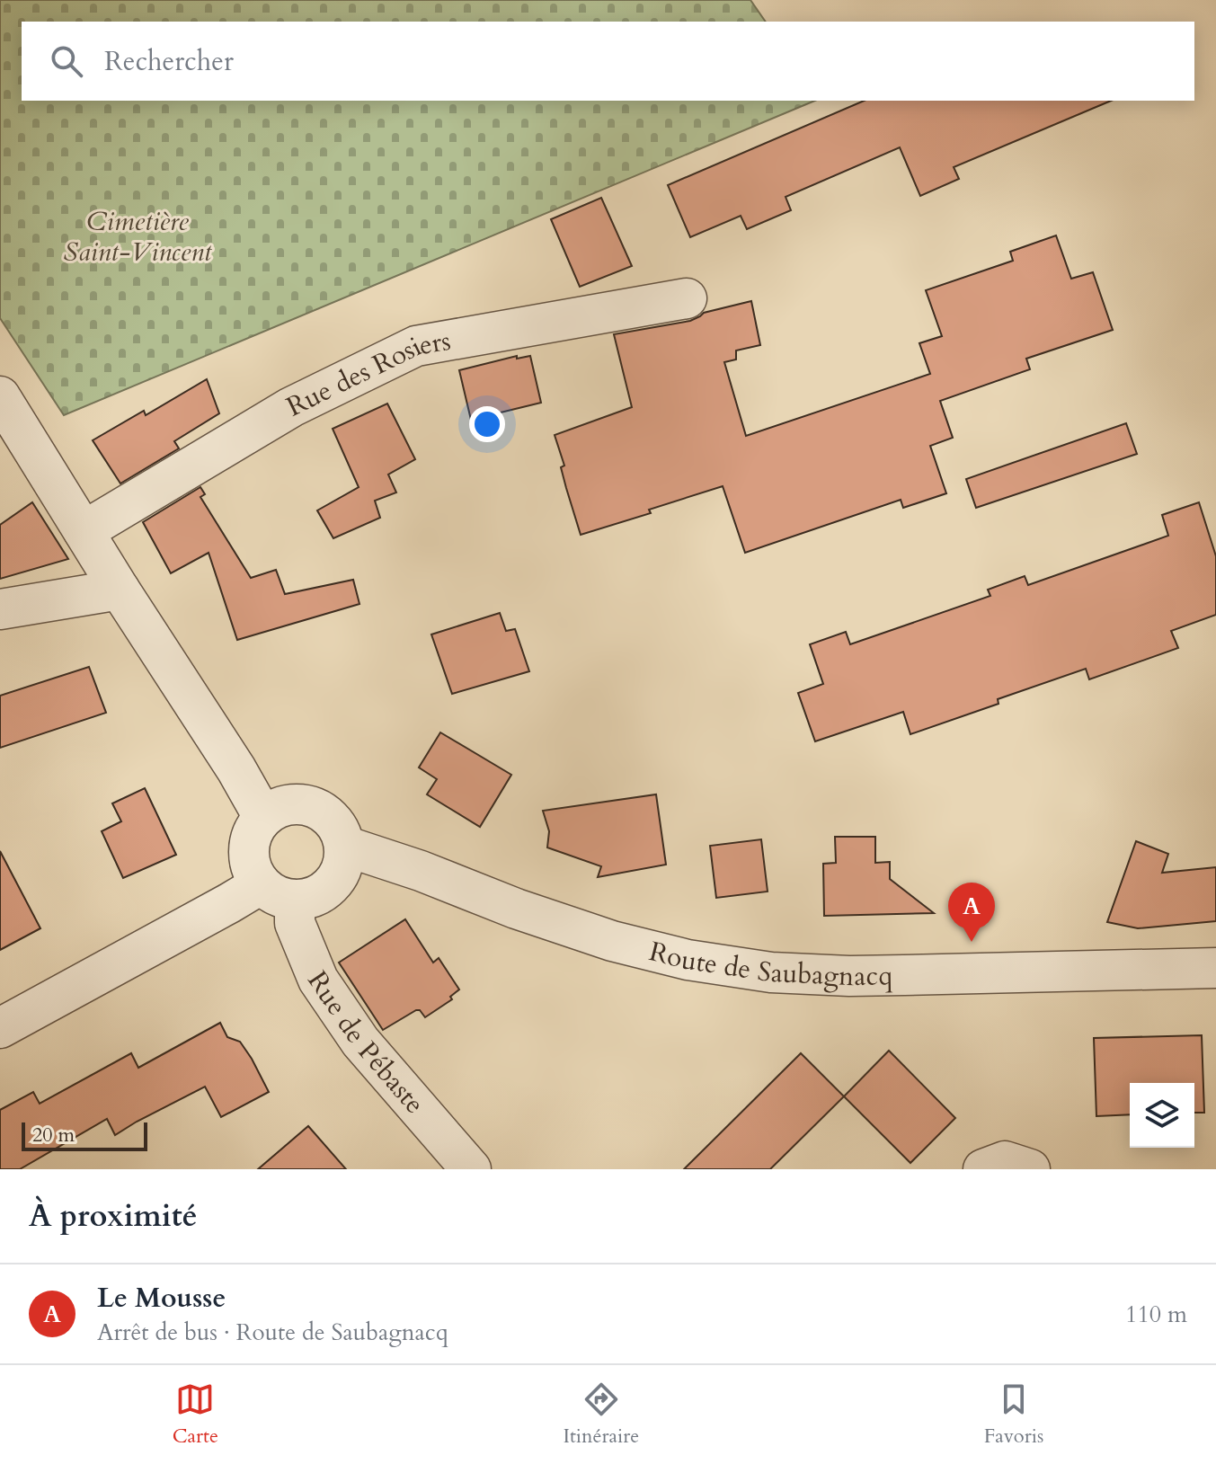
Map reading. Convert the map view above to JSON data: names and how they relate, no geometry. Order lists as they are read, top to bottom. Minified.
{"streets":{"street":["Rue des Rosiers","Route de Saubagnacq","Rue de Pébaste"]},"crossings":[["Route de Saubagnacq","Rue de Pébaste"]],"parks":["Cimetière Saint-Vincent"],"scale_bar":"20 m","page":{"search":"Rechercher","pins":"A","scale":"20 m","heading":"À proximité","list":[{"mark":"A","name":"Le Mousse","note":"Arrêt de bus · Route de Saubagnacq","value":"110 m"}],"nav":["Carte","Itinéraire","Favoris"]}}
